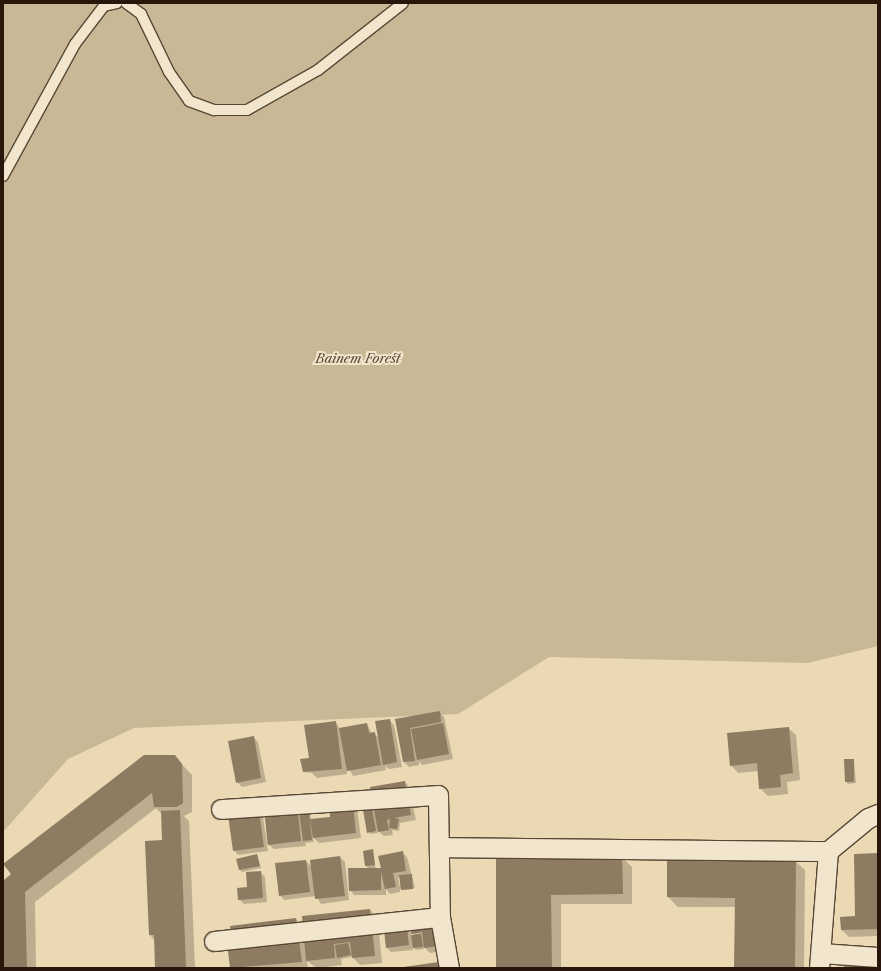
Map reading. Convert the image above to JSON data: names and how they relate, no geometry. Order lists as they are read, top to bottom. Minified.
{"parks":["Bainem Forest"]}
